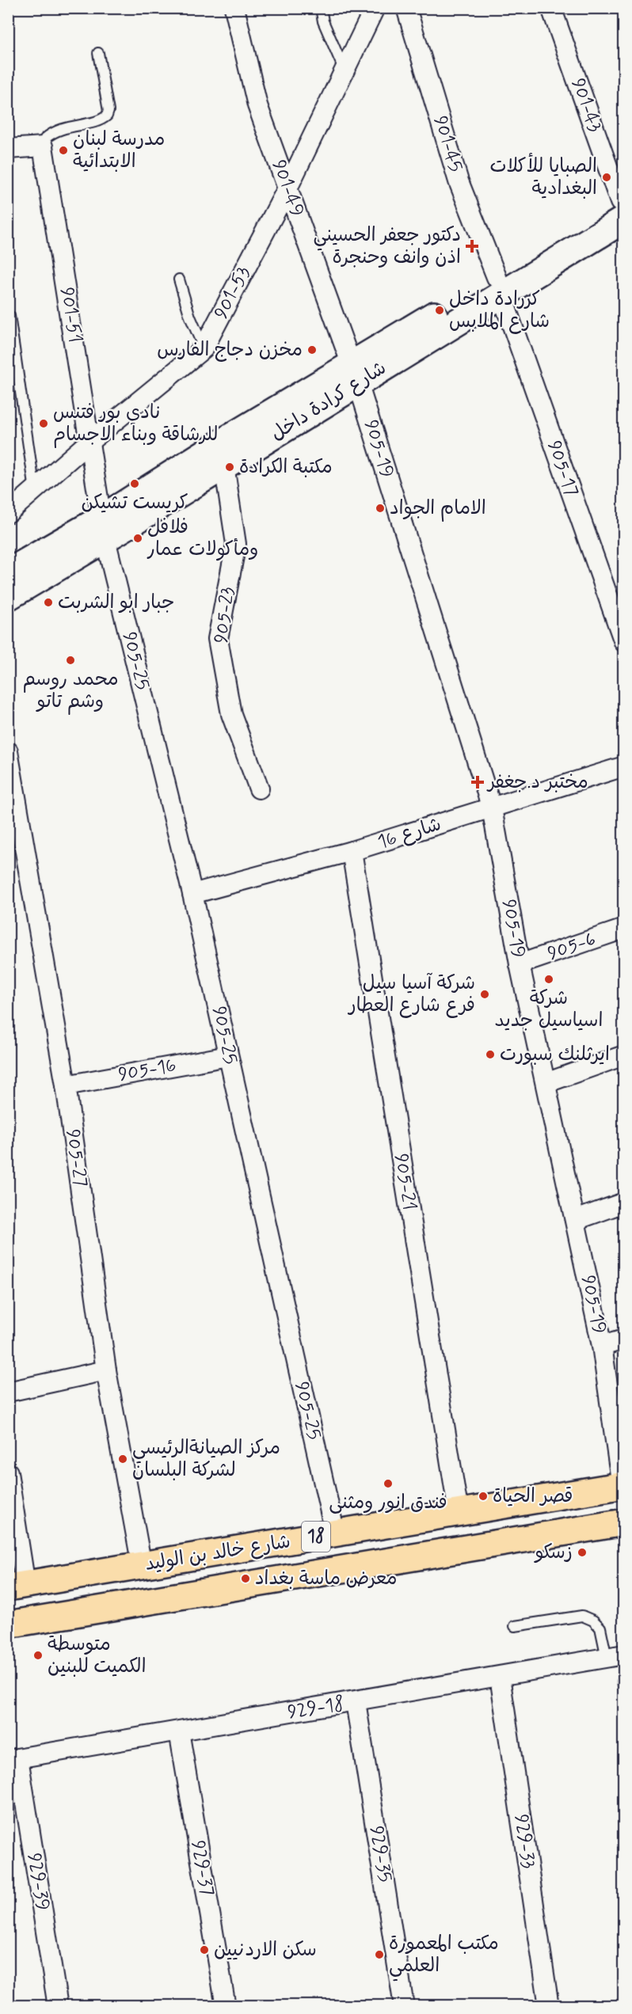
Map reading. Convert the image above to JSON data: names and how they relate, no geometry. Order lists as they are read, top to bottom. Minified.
{"streets":{"main road":["شارع كرادة داخل","18","شارع خالد بن الوليد"],"street":["901-43","901-45","901-49","901-53","901-51","905-19","905-17","905-23","905-25","شارع 16","905-6","905-16","905-27","905-21","929-18","929-33","929-35","929-37","929-39"]},"crossings":[["901-43","شارع كرادة داخل"],["901-45","شارع كرادة داخل"],["901-45","905-17"],["901-49","901-53"],["901-49","شارع كرادة داخل"],["901-49","905-19"],["901-53","901-51"],["901-51","شارع كرادة داخل"],["901-51","905-25"],["شارع كرادة داخل","905-19"],["شارع كرادة داخل","905-17"],["شارع كرادة داخل","905-23"],["شارع كرادة داخل","905-25"],["905-19","شارع 16"],["905-19","905-6"],["905-19","شارع خالد بن الوليد"],["905-25","شارع 16"],["905-25","905-16"],["905-25","شارع خالد بن الوليد"],["شارع 16","905-21"],["905-16","905-27"],["905-27","شارع خالد بن الوليد"],["905-21","شارع خالد بن الوليد"],["929-18","929-33"],["929-18","929-35"],["929-18","929-37"],["929-18","929-39"]],"places":{"other":["مدرسة لبنان الابتدائية","الصبايا للأكلات البغدادية","كررادة داخل شارع الملابس","مخزن دجاج الفارس","نادي بور فتنس للرشاقة وبناء الاجسام","مكتبة الكرادة","كريست تشيكن","الامام الجواد","فلافل ومأكولات عمار","جبار ابو الشربت","محمد روسم وشم تاتو","شركة اسياسيل جديد","شركة آسيا سيل فرع شارع العطار","ايرثلنك سبورت","مركز الصيانةالرئيسي لشركة البلسان","فندق انور ومثنى","قصر الحياة","زسكو","معرض ماسة بغداد","متوسطة الكميت للبنين","سكن الاردنيين","مكتب المعمورة العلمي"],"health":["دكتور جعفر الحسيني اذن وانف وحنجرة","مختبر د.جغفر"]}}
